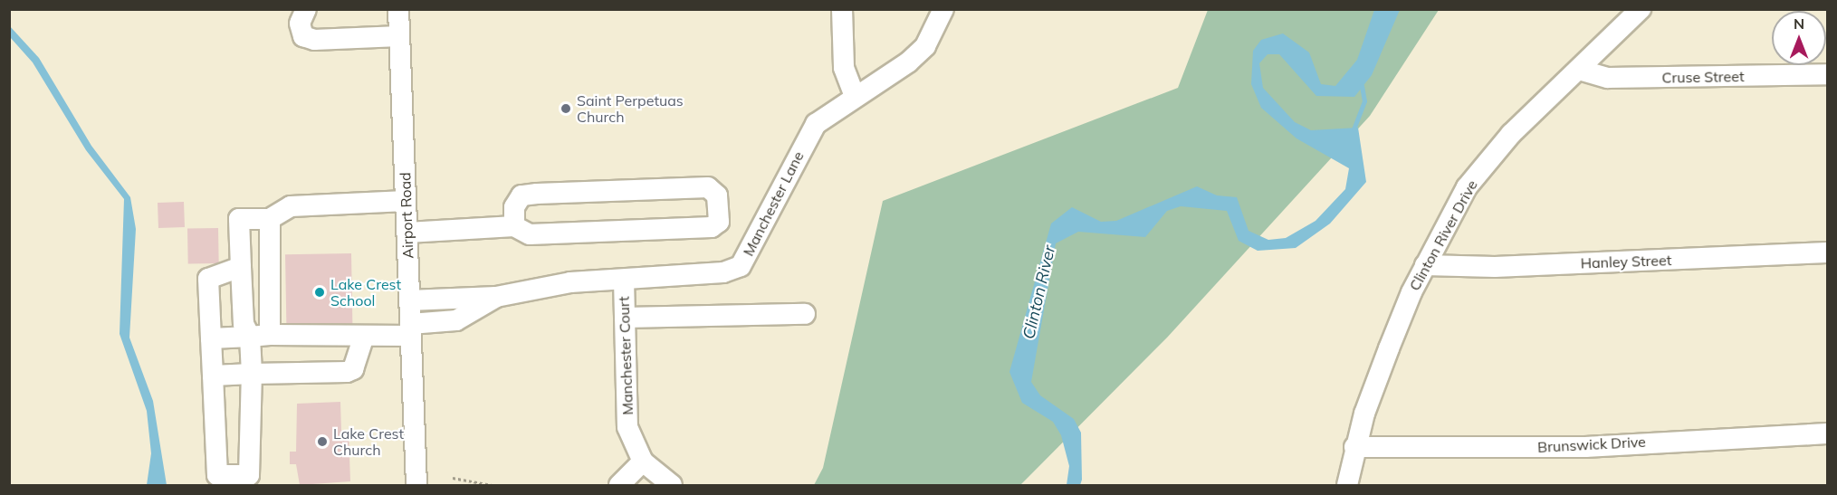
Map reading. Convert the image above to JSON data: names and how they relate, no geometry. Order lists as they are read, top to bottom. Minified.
{"streets":{"street":["Cruse Street","Manchester Lane","Airport Road","Clinton River Drive","Hanley Street","Manchester Court","Brunswick Drive"]},"crossings":[["Cruse Street","Clinton River Drive"],["Manchester Lane","Airport Road"],["Manchester Lane","Manchester Court"],["Clinton River Drive","Hanley Street"],["Clinton River Drive","Brunswick Drive"]],"water":["Clinton River"],"places":["Saint Perpetuas Church","Lake Crest School","Lake Crest Church"],"north":"top"}
